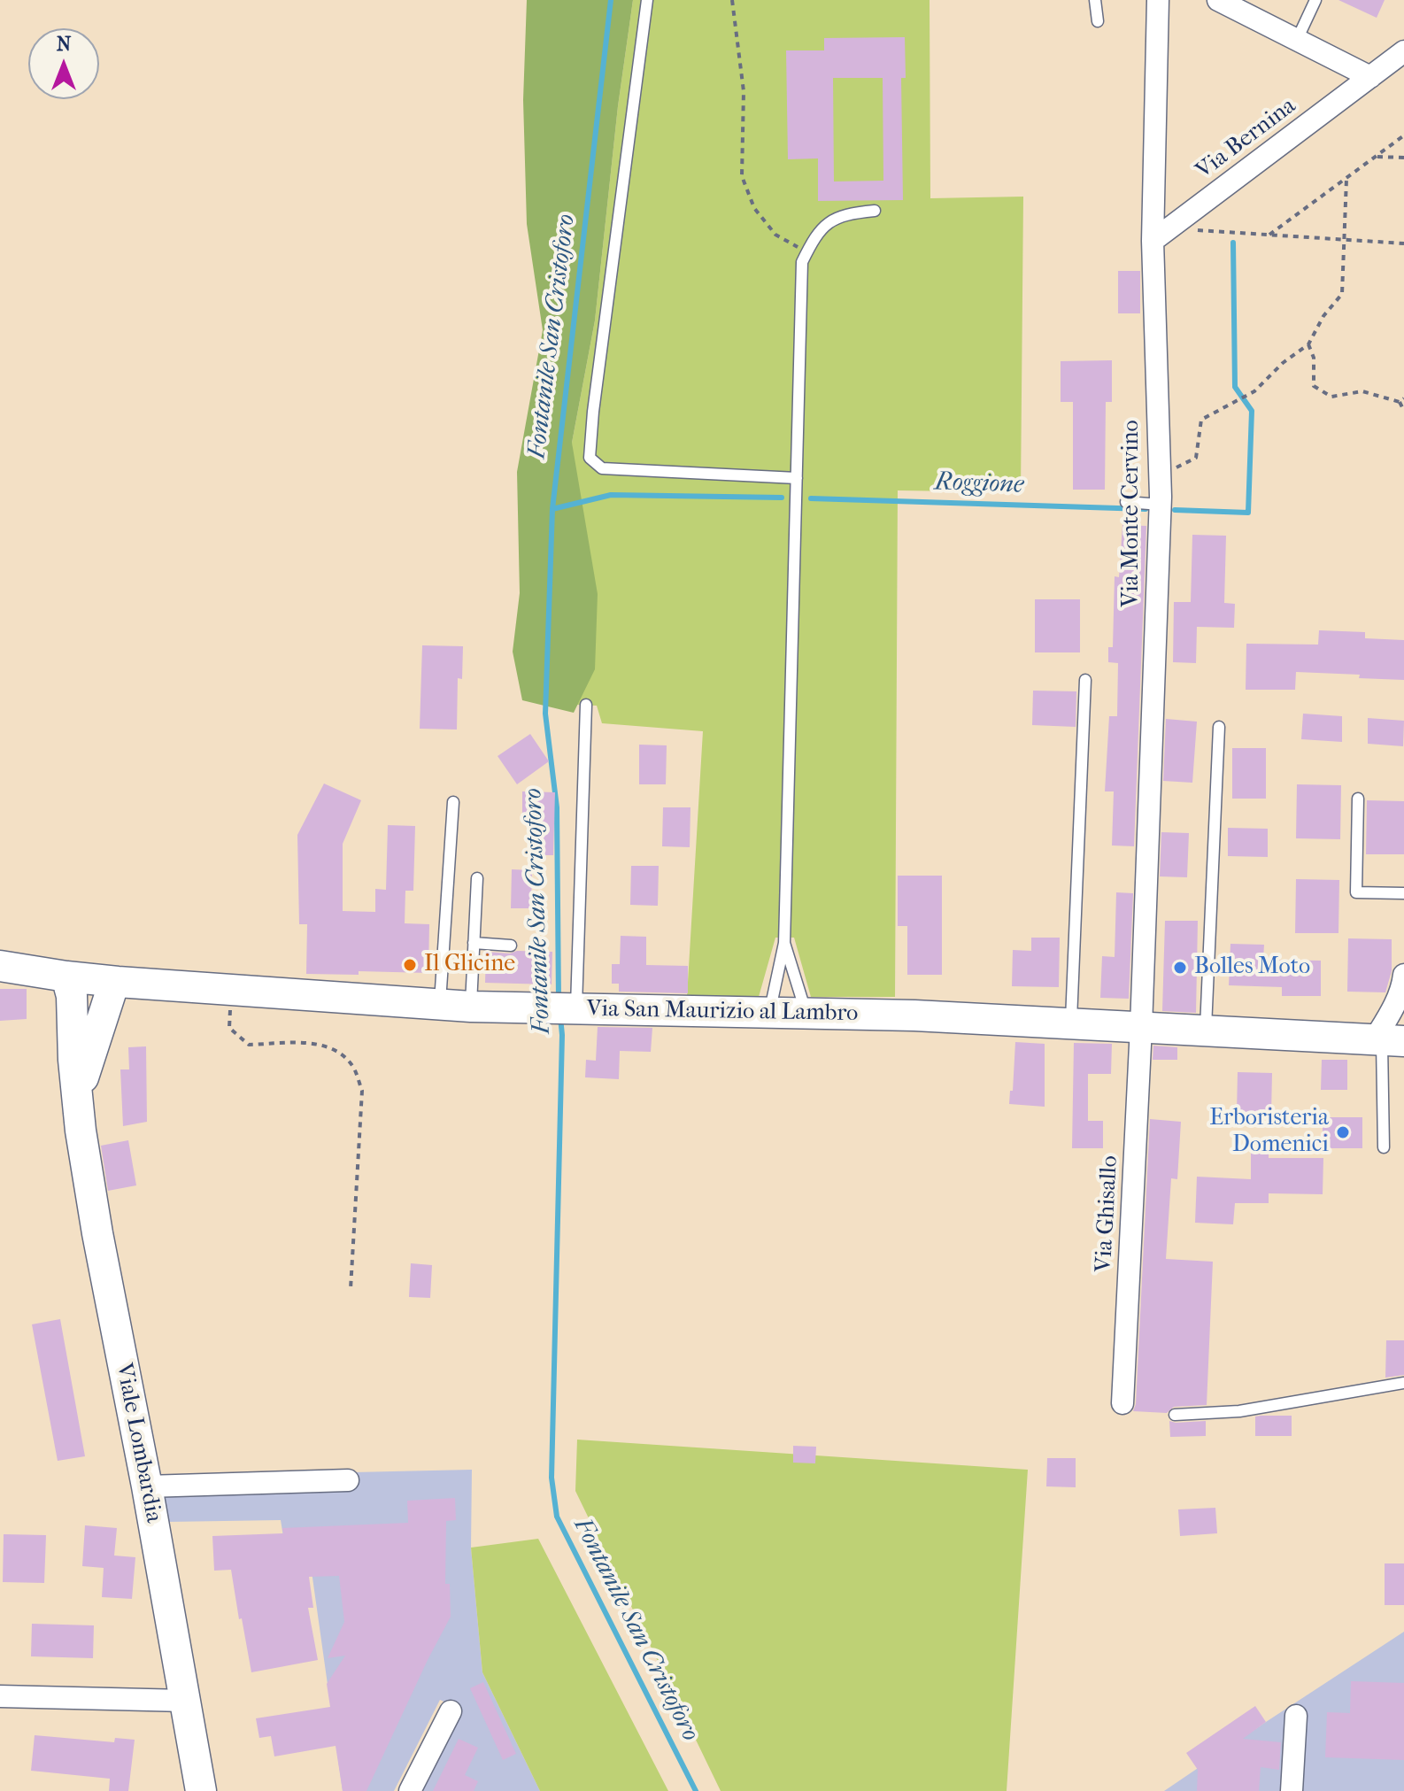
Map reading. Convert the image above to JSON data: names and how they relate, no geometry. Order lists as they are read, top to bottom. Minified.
{"streets":{"main road":["Via San Maurizio al Lambro","Viale Lombardia"],"street":["Via Bernina","Via Monte Cervino","Via Ghisallo"]},"crossings":[["Via Bernina","Via Monte Cervino"],["Via Monte Cervino","Via San Maurizio al Lambro"],["Via Monte Cervino","Via Ghisallo"],["Via San Maurizio al Lambro","Via Ghisallo"],["Via San Maurizio al Lambro","Viale Lombardia"]],"water":["Fontanile San Cristoforo","Roggione"],"places":["Il Glicine","Bolles Moto","Erboristeria Domenici"],"north":"top"}
